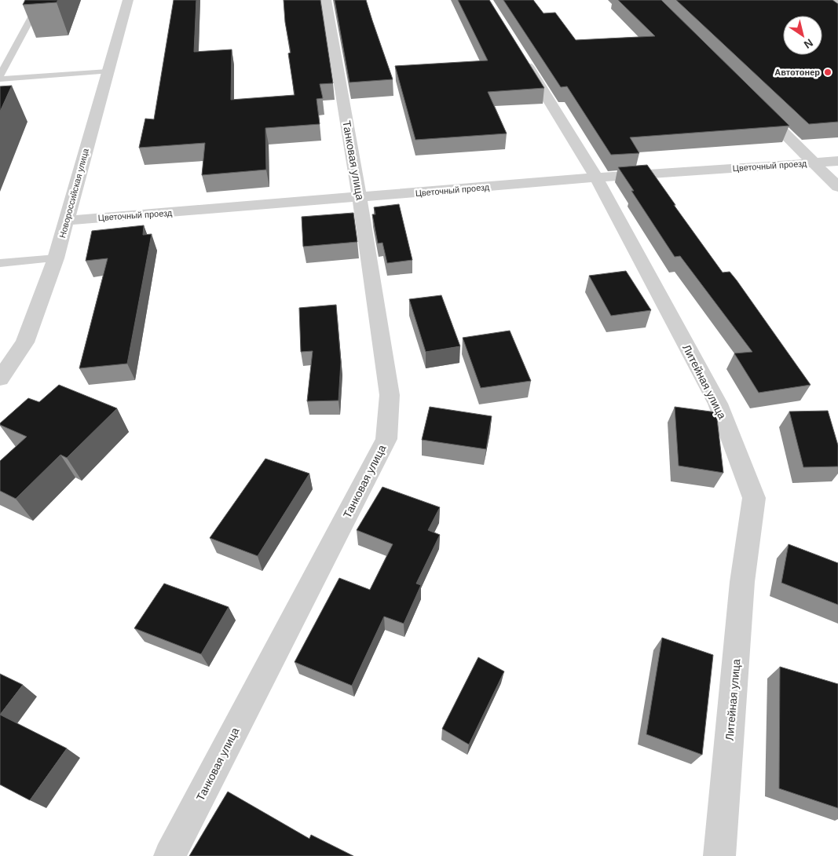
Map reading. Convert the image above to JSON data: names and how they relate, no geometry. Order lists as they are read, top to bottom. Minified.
{"streets":{"street":["Танковая улица","Цветочный проезд","Новороссийская улица","Литейная улица"]},"crossings":[["Танковая улица","Цветочный проезд"],["Цветочный проезд","Новороссийская улица"],["Цветочный проезд","Литейная улица"]],"places":["Автотонер"],"north":"bottom right"}
